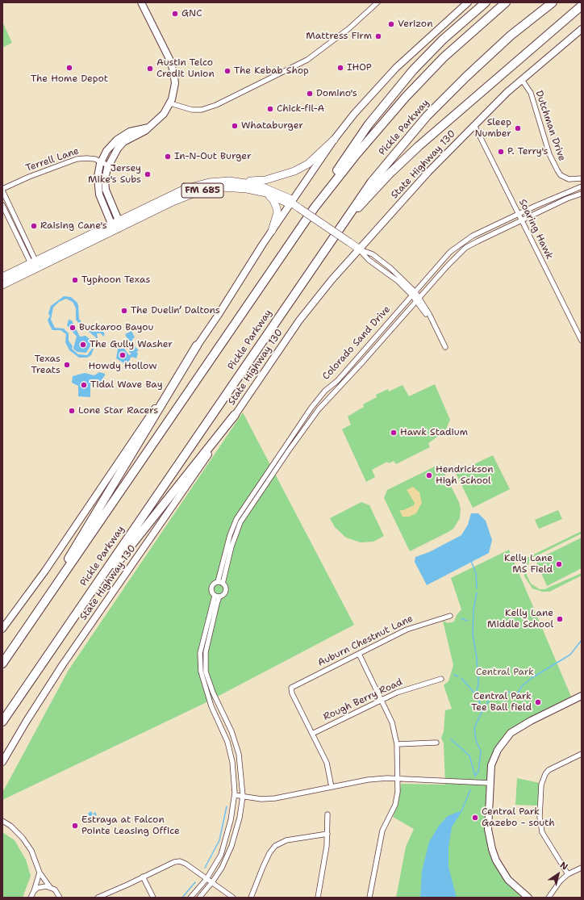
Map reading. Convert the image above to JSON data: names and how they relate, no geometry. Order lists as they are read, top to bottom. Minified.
{"streets":{"highway":["Pickle Parkway"],"main road":["State Highway 130","FM 685"],"street":["Dutchman Drive","Terrell Lane","Soaring Hawk","Colorado Sand Drive","Auburn Chestnut Lane","Rough Berry Road"]},"crossings":[["Dutchman Drive","State Highway 130"],["State Highway 130","FM 685"],["State Highway 130","Soaring Hawk"],["Soaring Hawk","Colorado Sand Drive"],["Auburn Chestnut Lane","Rough Berry Road"]],"parks":["Central Park"],"places":["GNC","Verizon","Mattress Firm","The Home Depot","IHOP","Austin Telco Credit Union","The Kebab Shop","Domino's","Chick-fil-A","Whataburger","Sleep Number","P. Terry's","In-N-Out Burger","Jersey Mike's Subs","Raising Cane's","Typhoon Texas","The Duelin’ Daltons","Buckaroo Bayou","The Gully Washer","Howdy Hollow","Texas Treats","Tidal Wave Bay","Lone Star Racers","Hawk Stadium","Hendrickson High School","Kelly Lane MS Field","Kelly Lane Middle School","Central Park Tee Ball field","Central Park Gazebo - south","Estraya at Falcon Pointe Leasing Office"],"north":"top right"}
